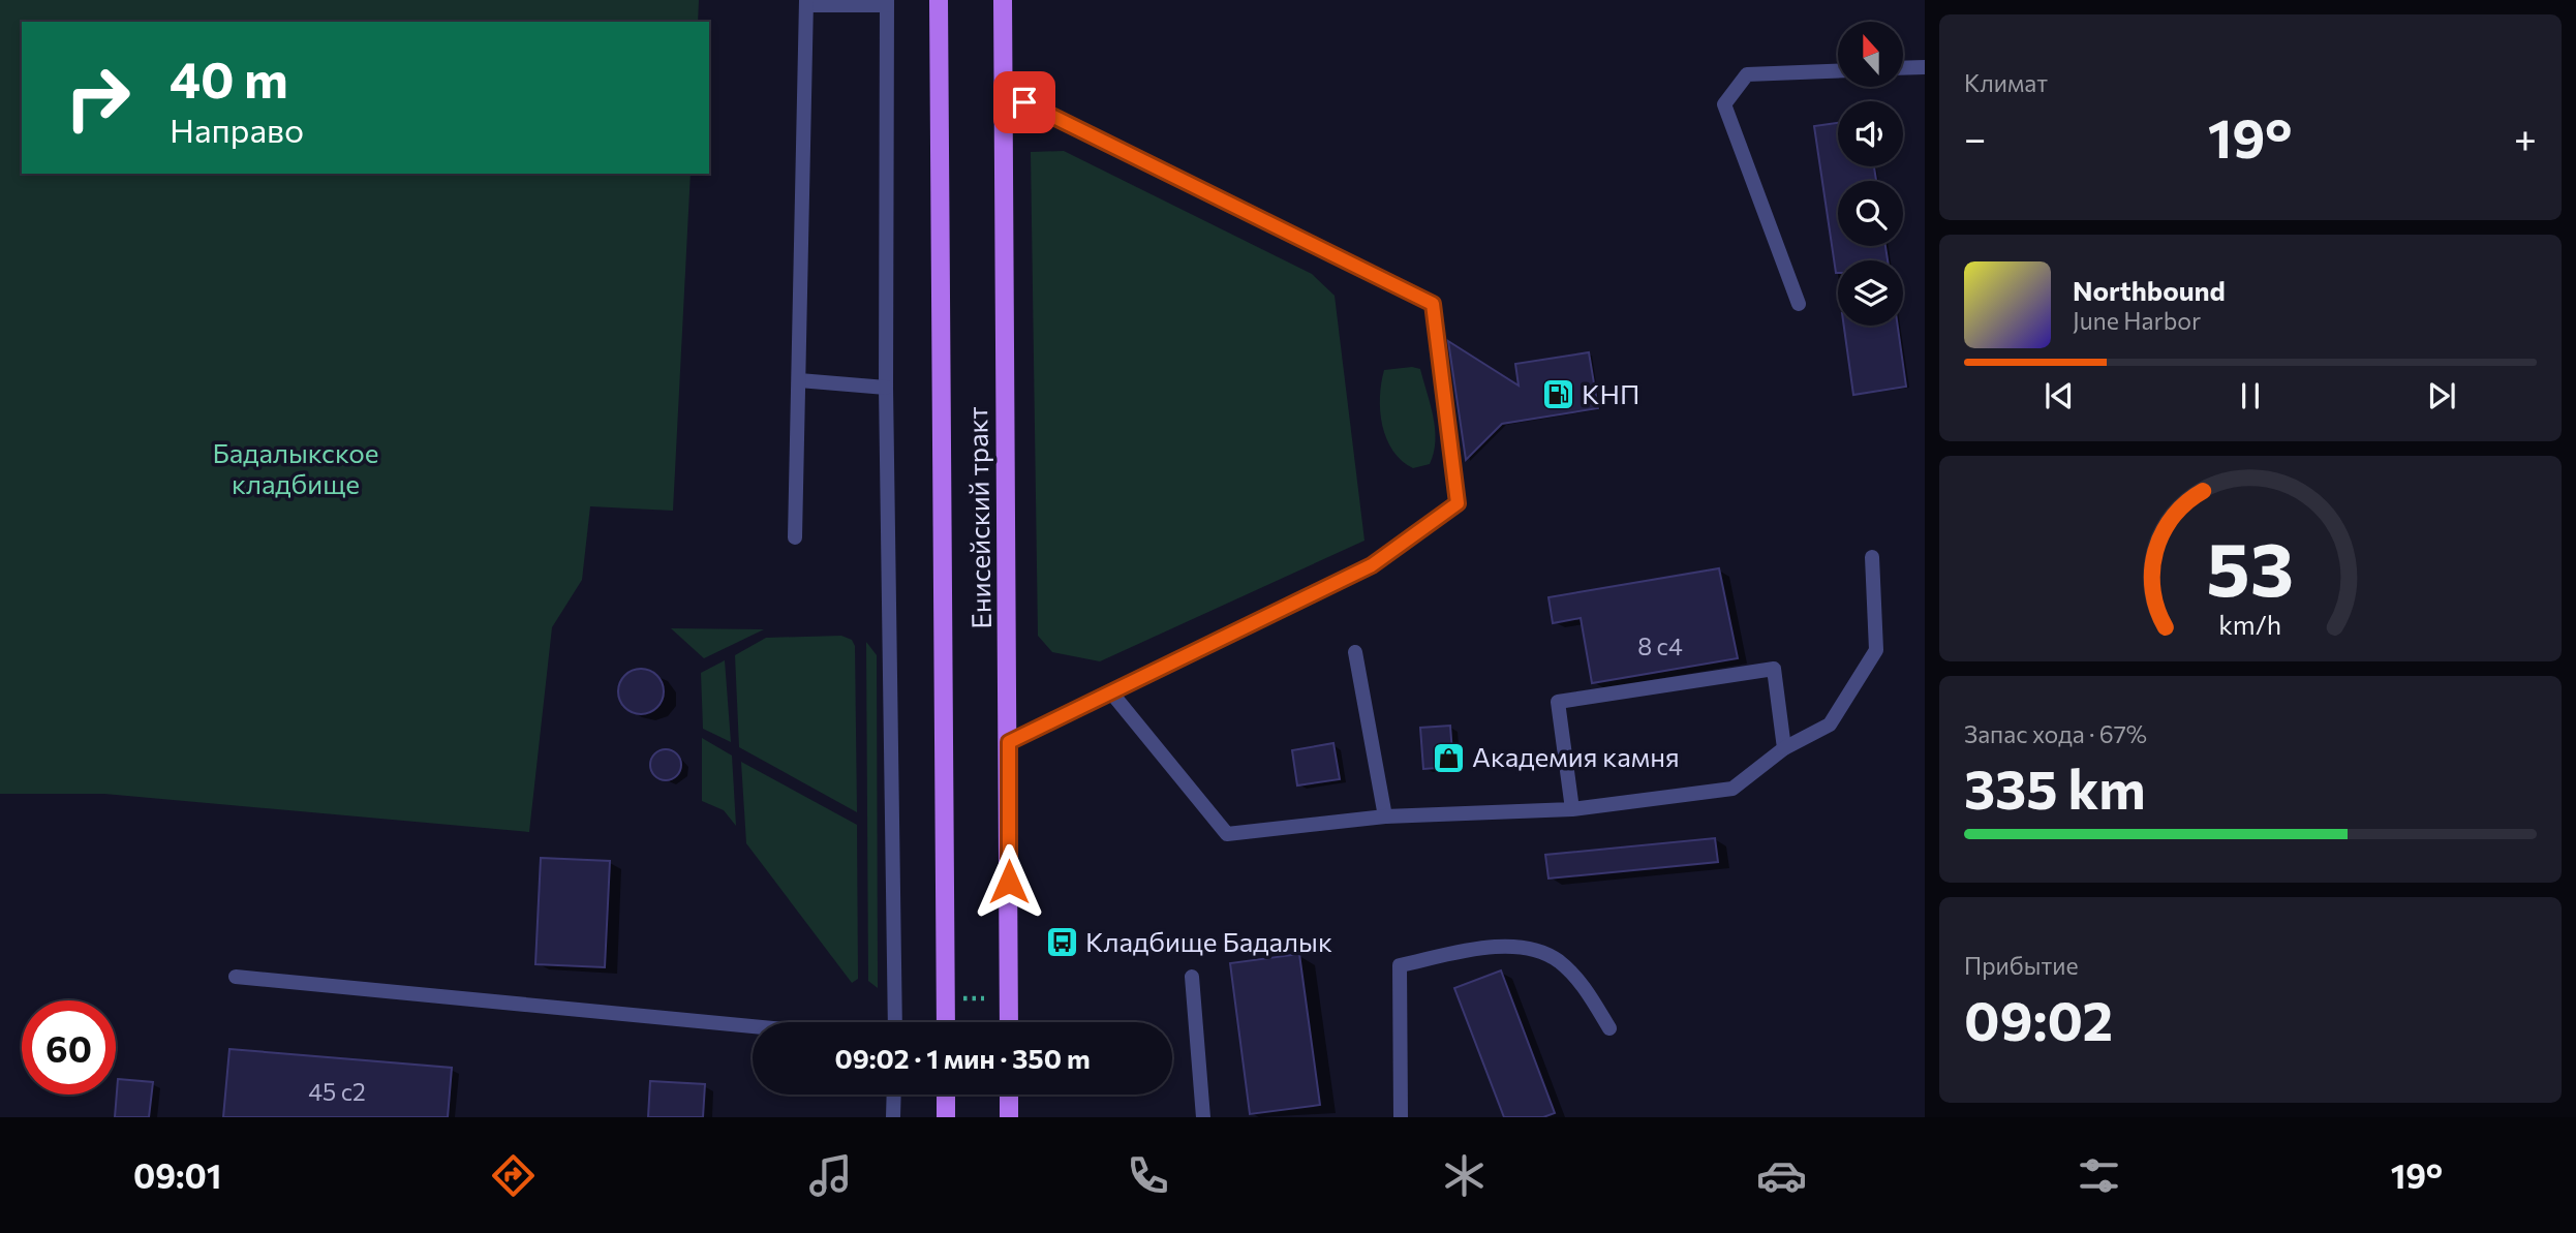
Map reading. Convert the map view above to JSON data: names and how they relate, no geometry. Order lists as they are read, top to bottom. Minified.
{"streets":{"main road":["Енисейский тракт"]},"parks":["Бадалыкское кладбище"],"places":{"fuel station":["КНП"],"shop":["Академия камня"],"bus stop":["Кладбище Бадалык"]},"house_numbers":["8 с4","45 с2"],"north":"top","page":{"tile":["Климат",["Запас хода · 67%","335 km"],["Прибытие","09:02"]],"turn":["40 m","Направо"],"heat":["−","19°","+"],"song":["Northbound","June Harbor"],"limit":"60","trip":"09:02 · 1 мин · 350 m","tabs":["09:01","19°"],"gauge":["53","km/h"]}}
